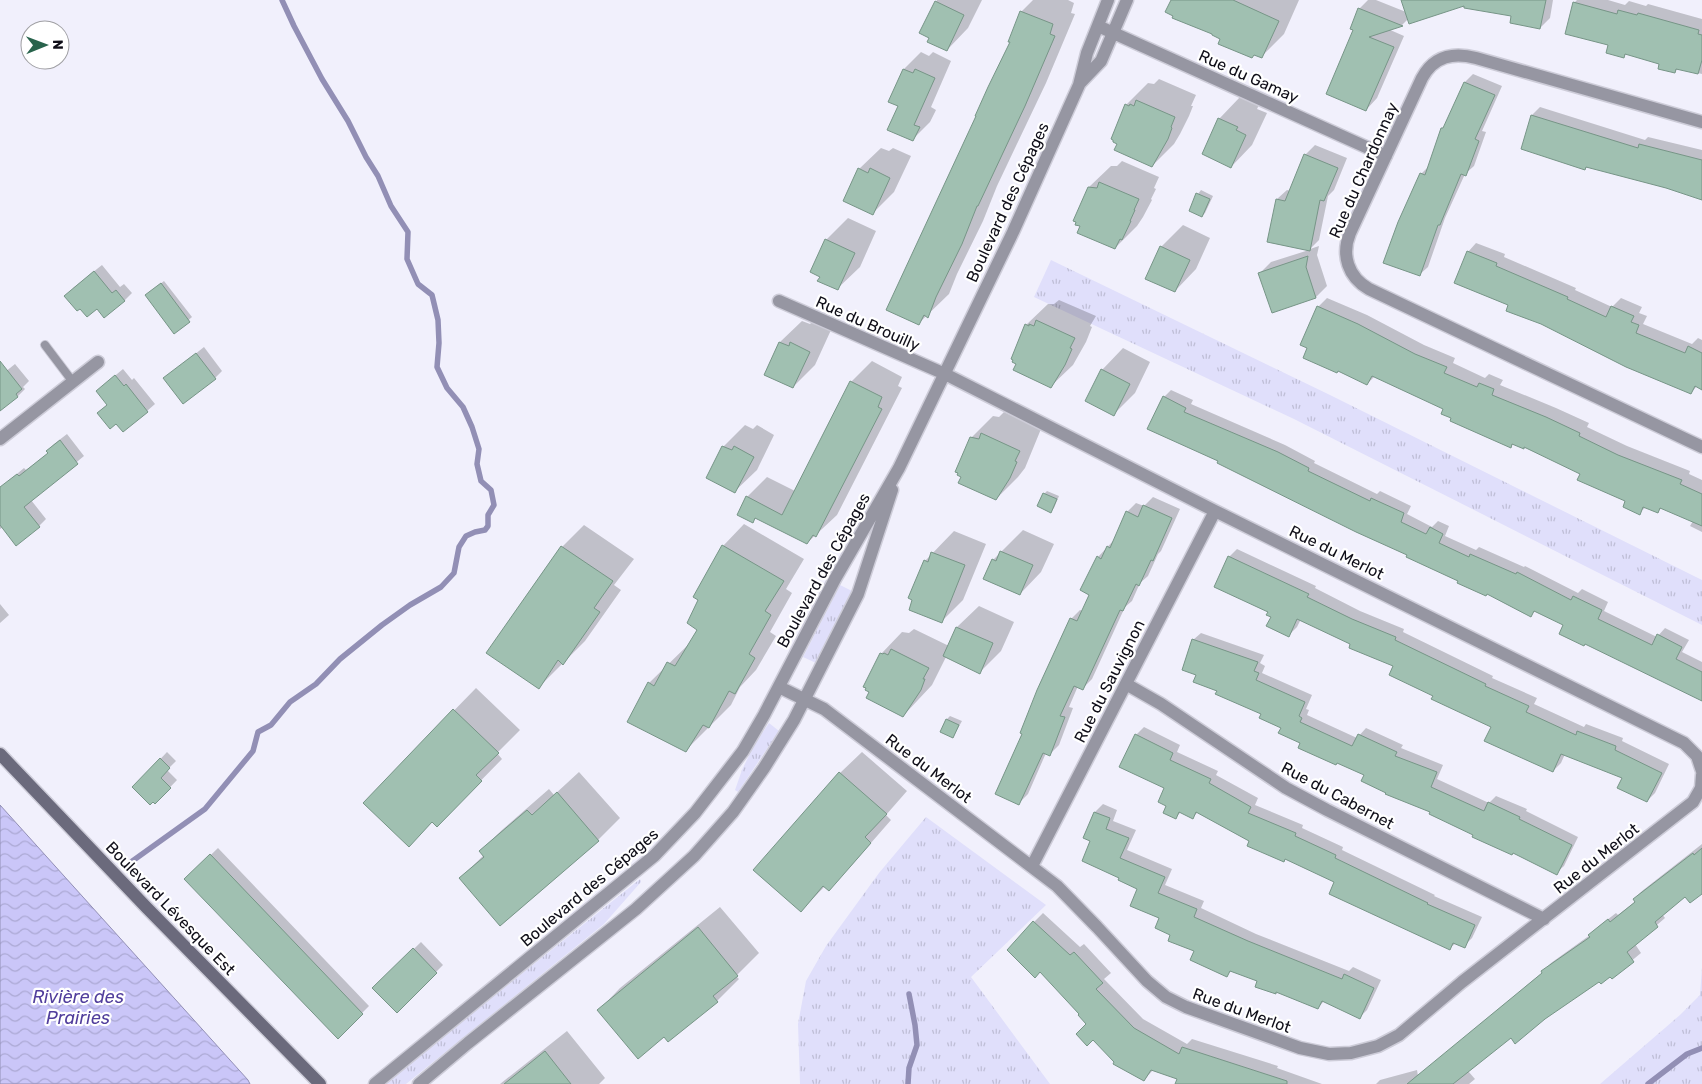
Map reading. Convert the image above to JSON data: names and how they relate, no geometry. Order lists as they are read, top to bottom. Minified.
{"streets":{"street":["Rue du Gamay","Rue du Chardonnay","Boulevard des Cépages","Rue du Brouilly","Rue du Merlot","Rue du Sauvignon","Rue du Cabernet","Boulevard Lévesque Est"]},"crossings":[["Rue du Gamay","Rue du Chardonnay"],["Rue du Gamay","Boulevard des Cépages"],["Boulevard des Cépages","Rue du Brouilly"],["Boulevard des Cépages","Rue du Merlot"],["Rue du Brouilly","Rue du Merlot"],["Rue du Merlot","Rue du Sauvignon"],["Rue du Merlot","Rue du Cabernet"],["Rue du Sauvignon","Rue du Cabernet"]],"water":["Rivière des Prairies"],"north":"right"}
